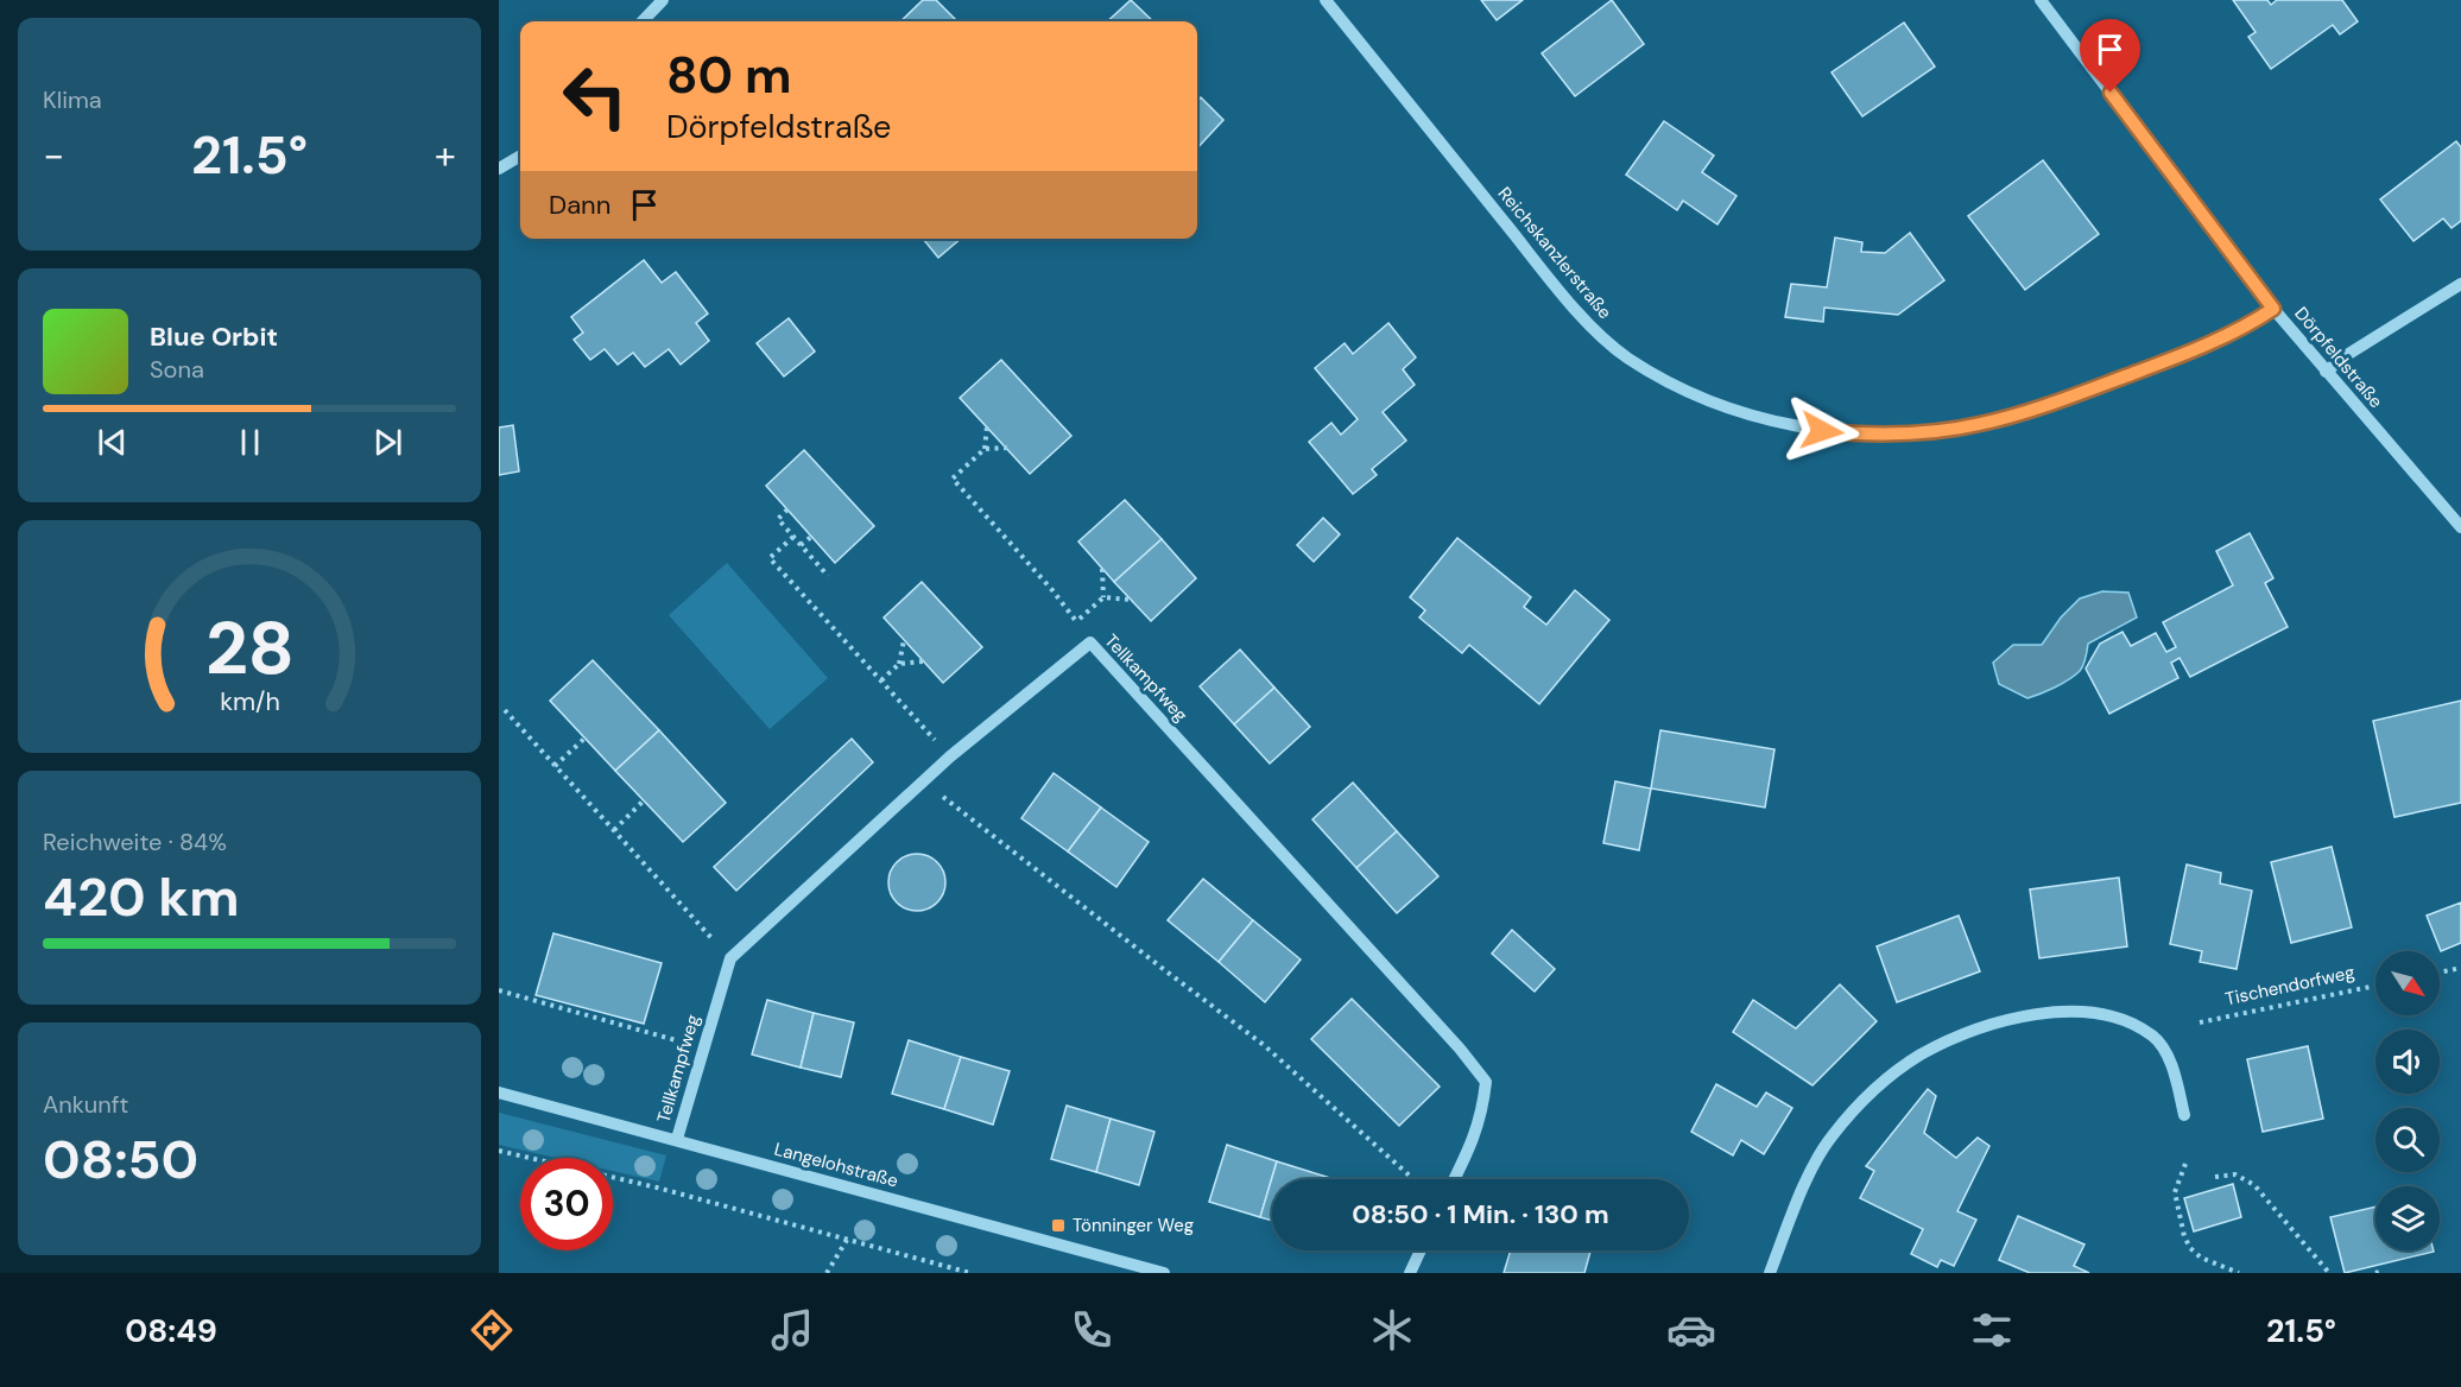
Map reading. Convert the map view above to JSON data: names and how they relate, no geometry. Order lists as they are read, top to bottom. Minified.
{"streets":{"street":["Reichskanzlerstraße","Dörpfeldstraße","Tellkampfweg","Langelohstraße"],"path":["Tischendorfweg"]},"crossings":[["Reichskanzlerstraße","Dörpfeldstraße"],["Tellkampfweg","Langelohstraße"]],"places":{"transit":["Tönninger Weg"]},"north":"bottom right","page":{"tile":["Klima",["Reichweite · 84%","420 km"],["Ankunft","08:50"]],"turn":["80 m","Dörpfeldstraße"],"heat":["−","21.5°","+"],"then":"Dann","song":["Blue Orbit","Sona"],"limit":"30","trip":"08:50 · 1 Min. · 130 m","tabs":["08:49","21.5°"],"gauge":["28","km/h"]}}
